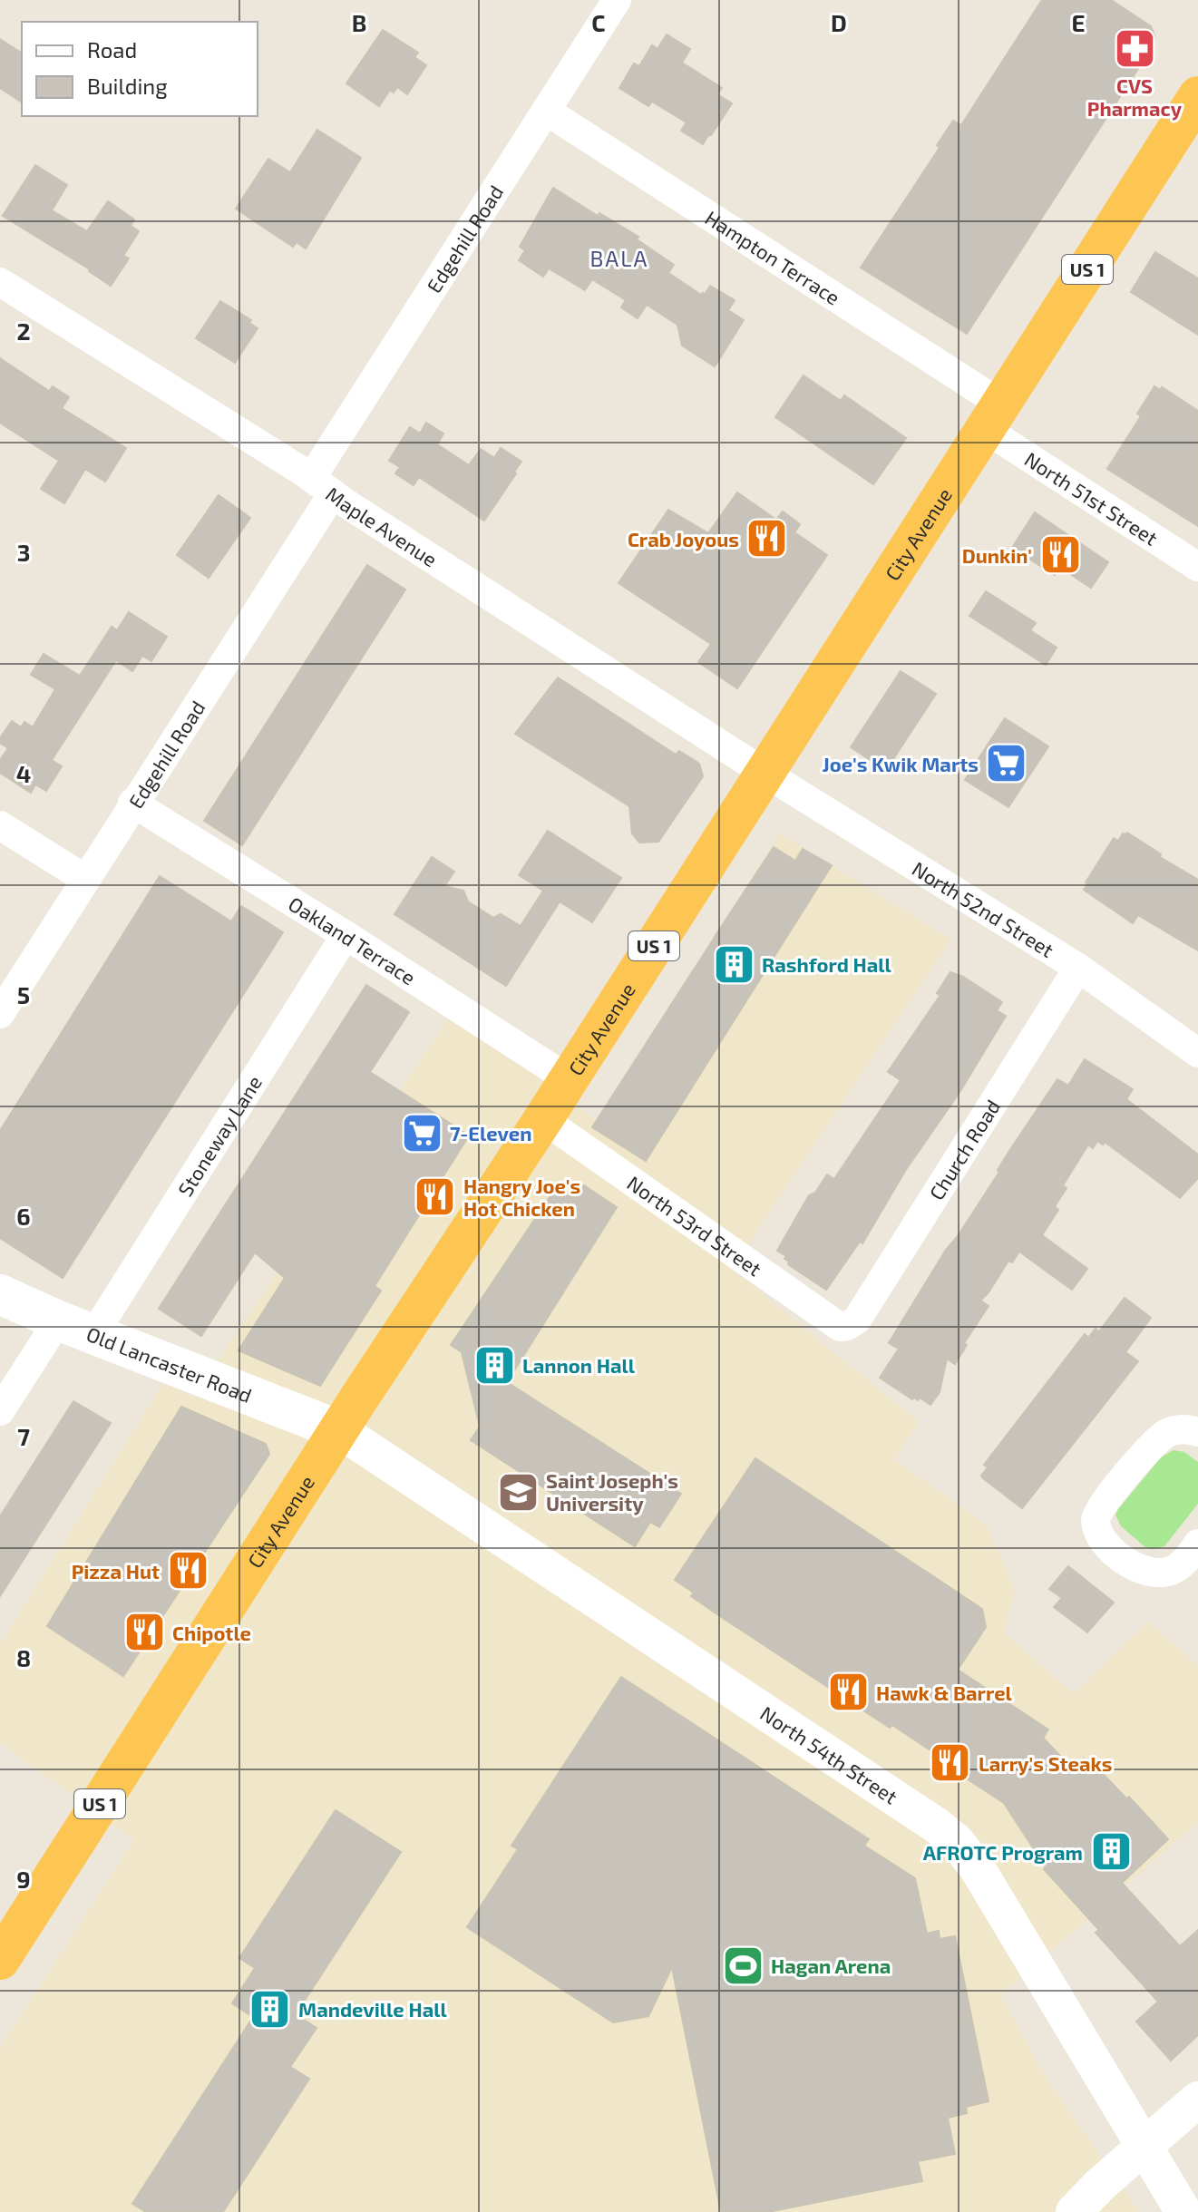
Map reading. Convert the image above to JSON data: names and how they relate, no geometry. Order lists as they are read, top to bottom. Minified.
{"streets":{"highway":["US 1","City Avenue"],"main road":["Old Lancaster Road"],"street":["Edgehill Road","Hampton Terrace","North 51st Street","Maple Avenue","North 52nd Street","Oakland Terrace","Stoneway Lane","Church Road","North 53rd Street","North 54th Street"]},"crossings":[["Edgehill Road","Hampton Terrace"],["Edgehill Road","Maple Avenue"],["Edgehill Road","Oakland Terrace"],["Hampton Terrace","North 51st Street"],["Hampton Terrace","City Avenue"],["North 51st Street","City Avenue"],["Maple Avenue","City Avenue"],["Maple Avenue","North 52nd Street"],["City Avenue","North 52nd Street"],["City Avenue","Oakland Terrace"],["City Avenue","North 53rd Street"],["City Avenue","Old Lancaster Road"],["City Avenue","North 54th Street"],["North 52nd Street","Church Road"],["Oakland Terrace","Stoneway Lane"],["Stoneway Lane","Old Lancaster Road"],["Church Road","North 53rd Street"],["Old Lancaster Road","North 54th Street"]],"districts":["BALA"],"places":{"pharmacy":["CVS Pharmacy"],"restaurant":["Crab Joyous","Dunkin'","Hangry Joe's Hot Chicken","Pizza Hut","Chipotle","Hawk & Barrel","Larry's Steaks"],"supermarket":["Joe's Kwik Marts","7-Eleven"],"building":["Rashford Hall","Lannon Hall","AFROTC Program","Mandeville Hall"],"school or university":["Saint Joseph's University"],"sports":["Hagan Arena"]},"legend":["Road","Building"],"grid":{"columns":["B","C","D","E"],"rows":["2","3","4","5","6","7","8","9"]}}
